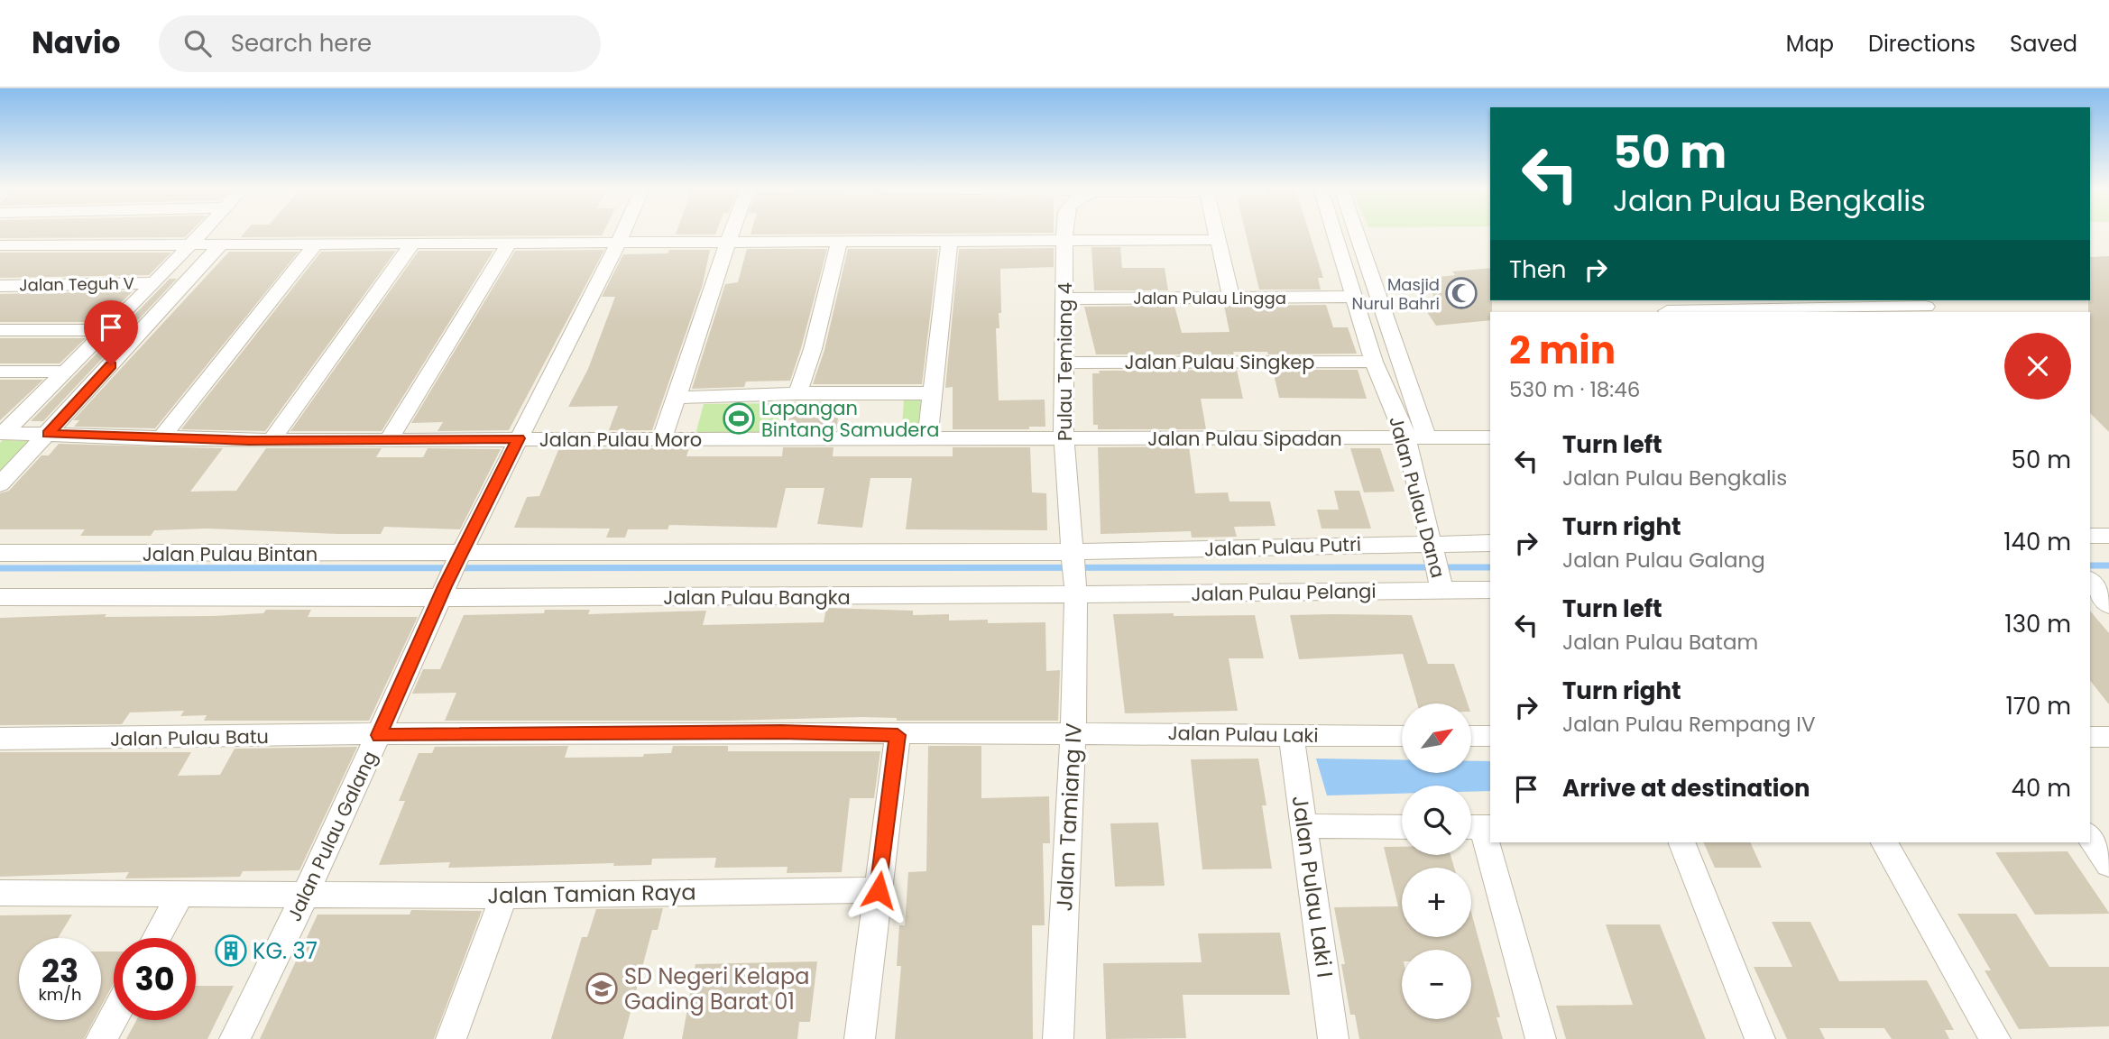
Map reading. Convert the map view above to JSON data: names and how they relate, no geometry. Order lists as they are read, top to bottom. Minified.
{"streets":{"street":["Jalan Teguh V","Jalan Pulau Lingga","Pulau Temiang 4","Jalan Pulau Singkep","Jalan Pulau Sipadan","Jalan Pulau Moro","Jalan Pulau Dana","Jalan Pulau Putri","Jalan Pulau Bintan","Jalan Pulau Pelangi","Jalan Pulau Bangka","Jalan Pulau Laki","Jalan Pulau Batu","Jalan Tamiang IV","Jalan Pulau Galang","Jalan Pulau Laki I","Jalan Tamian Raya"]},"crossings":[["Jalan Pulau Lingga","Pulau Temiang 4"],["Jalan Pulau Lingga","Jalan Pulau Dana"],["Pulau Temiang 4","Jalan Pulau Singkep"],["Pulau Temiang 4","Jalan Pulau Sipadan"],["Pulau Temiang 4","Jalan Pulau Moro"],["Pulau Temiang 4","Jalan Pulau Putri"],["Pulau Temiang 4","Jalan Pulau Pelangi"],["Pulau Temiang 4","Jalan Pulau Bangka"],["Pulau Temiang 4","Jalan Tamiang IV"],["Jalan Pulau Singkep","Jalan Pulau Dana"],["Jalan Pulau Sipadan","Jalan Pulau Moro"],["Jalan Pulau Sipadan","Jalan Pulau Dana"],["Jalan Pulau Moro","Jalan Pulau Galang"],["Jalan Pulau Dana","Jalan Pulau Putri"],["Jalan Pulau Dana","Jalan Pulau Pelangi"],["Jalan Pulau Bintan","Jalan Pulau Galang"],["Jalan Pulau Pelangi","Jalan Pulau Bangka"],["Jalan Pulau Pelangi","Jalan Tamiang IV"],["Jalan Pulau Bangka","Jalan Tamiang IV"],["Jalan Pulau Bangka","Jalan Pulau Galang"],["Jalan Pulau Laki","Jalan Pulau Batu"],["Jalan Pulau Laki","Jalan Tamiang IV"],["Jalan Pulau Laki","Jalan Pulau Laki I"],["Jalan Pulau Batu","Jalan Pulau Galang"],["Jalan Pulau Galang","Jalan Tamian Raya"]],"places":{"mosque":["Masjid Nurul Bahri"],"sports":["Lapangan Bintang Samudera"],"building":["KG. 37"],"school or university":["SD Negeri Kelapa Gading Barat 01"]},"north":"top right","page":{"header":"Navio","search":"Search here","nav":["Map","Directions","Saved"],"turn":["50 m","Jalan Pulau Bengkalis"],"then":"Then","heading":["2 min","530 m · 18:46"],"list":[{"name":"Turn left","note":"Jalan Pulau Bengkalis","value":"50 m"},{"name":"Turn right","note":"Jalan Pulau Galang","value":"140 m"},{"name":"Turn left","note":"Jalan Pulau Batam","value":"130 m"},{"name":"Turn right","note":"Jalan Pulau Rempang IV","value":"170 m"},{"name":"Arrive at destination","value":"40 m"}],"map_buttons":["+","−"],"speed":"23 km/h","limit":"30"}}
